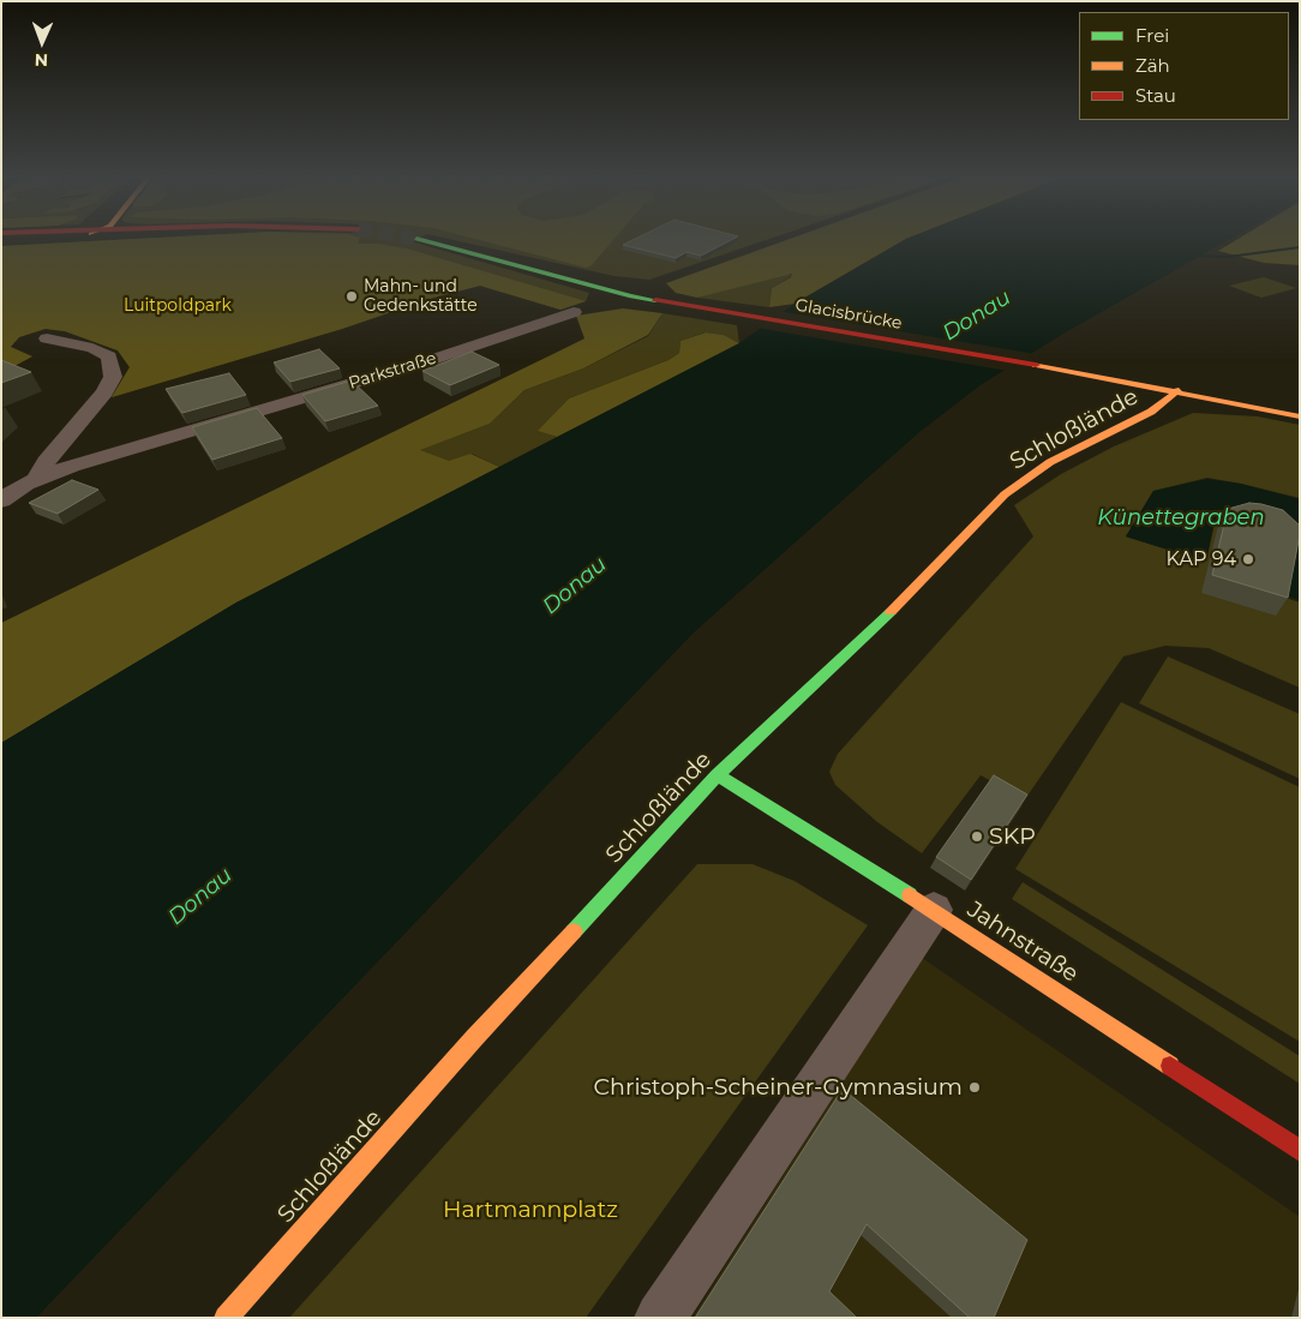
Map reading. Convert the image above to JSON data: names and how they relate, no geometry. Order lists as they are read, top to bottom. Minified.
{"streets":{"street":["Glacisbrücke","Parkstraße","Schloßlände","Jahnstraße"]},"crossings":[["Schloßlände","Jahnstraße"]],"water":["Donau","Künettegraben"],"parks":["Luitpoldpark","Hartmannplatz"],"places":["Mahn- und Gedenkstätte","KAP 94","SKP","Christoph-Scheiner-Gymnasium"],"legend":["Frei","Zäh","Stau"],"north":"bottom"}
